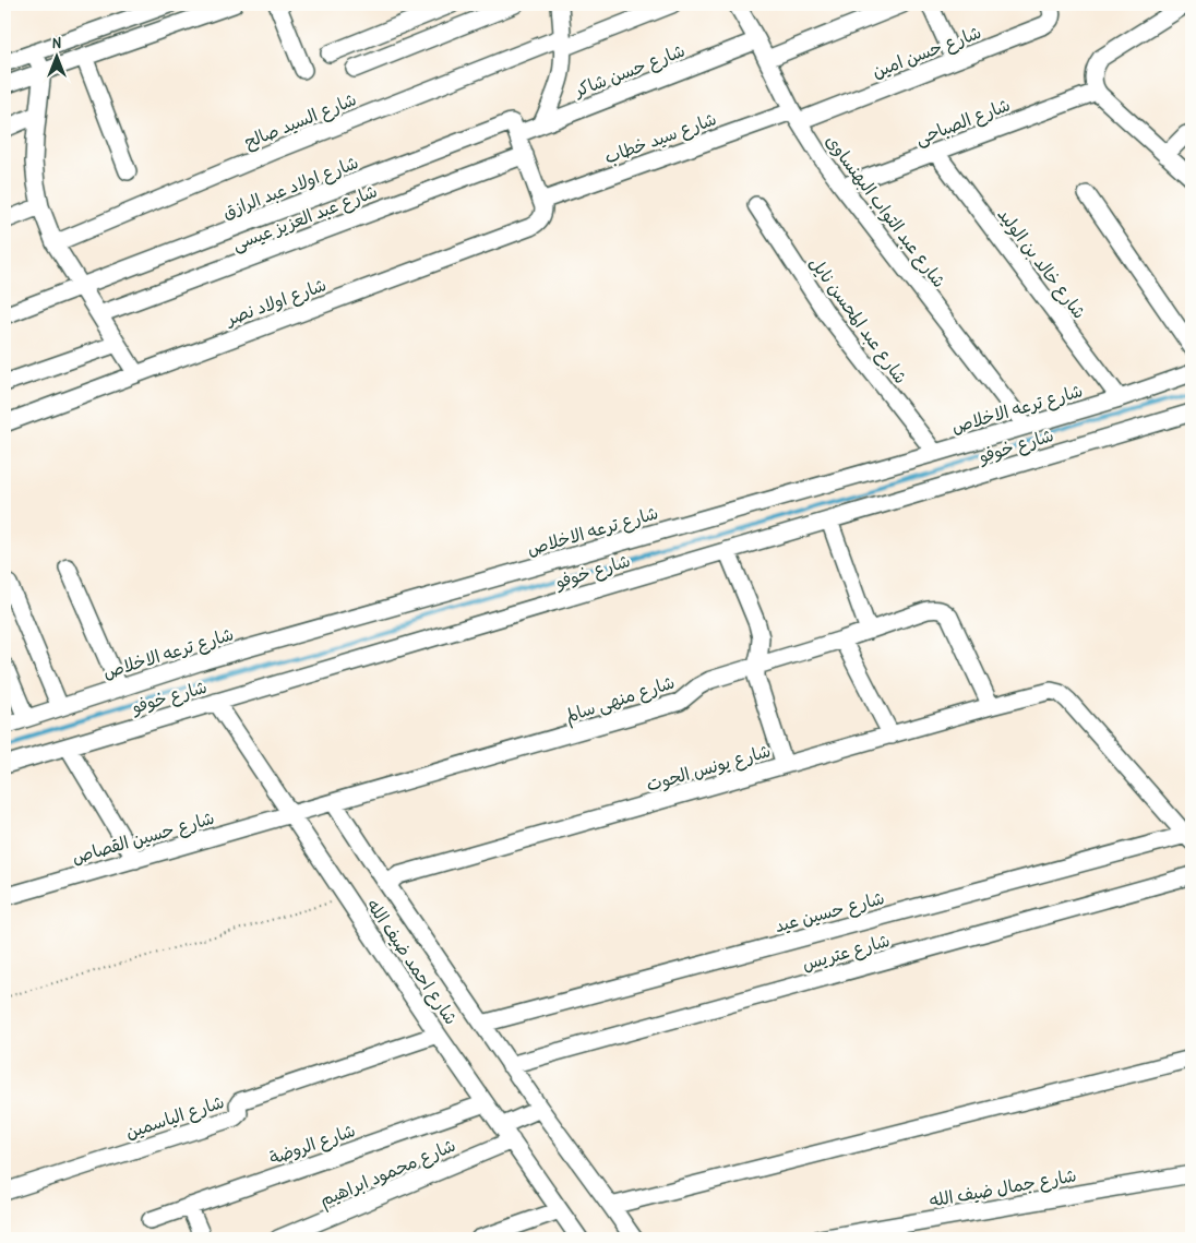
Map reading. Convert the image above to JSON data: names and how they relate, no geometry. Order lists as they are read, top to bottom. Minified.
{"streets":{"street":["شارع حسن امين","شارع حسن شاكر","شارع السيد صالح","شارع الصباحى","شارع سيد خطاب","شارع اولاد عبد الرازق","شارع عبد التواب البهنساوى","شارع عبد العزيز عيسى","شارع خالد بن الوليد","شارع اولاد نصر","شارع عبد المحسن نايل","شارع ترعه الاخلاص","شارع خوفو","شارع منهى سالم","شارع يونس الحوت","شارع حسين القصاص","شارع حسين عيد","شارع عتريس","شارع احمد ضيف الله","شارع الياسمين","شارع الروضة","شارع محمود ابراهيم","شارع جمال ضيف الله"]},"crossings":[["شارع حسن امين","شارع سيد خطاب"],["شارع حسن امين","شارع عبد التواب البهنساوى"],["شارع حسن شاكر","شارع اولاد عبد الرازق"],["شارع حسن شاكر","شارع عبد التواب البهنساوى"],["شارع الصباحى","شارع عبد التواب البهنساوى"],["شارع الصباحى","شارع خالد بن الوليد"],["شارع سيد خطاب","شارع عبد التواب البهنساوى"],["شارع سيد خطاب","شارع اولاد نصر"],["شارع عبد التواب البهنساوى","شارع ترعه الاخلاص"],["شارع خالد بن الوليد","شارع ترعه الاخلاص"],["شارع عبد المحسن نايل","شارع ترعه الاخلاص"],["شارع خوفو","شارع احمد ضيف الله"],["شارع منهى سالم","شارع يونس الحوت"],["شارع منهى سالم","شارع حسين القصاص"],["شارع منهى سالم","شارع احمد ضيف الله"],["شارع يونس الحوت","شارع حسين عيد"],["شارع يونس الحوت","شارع احمد ضيف الله"],["شارع حسين القصاص","شارع احمد ضيف الله"],["شارع حسين عيد","شارع احمد ضيف الله"],["شارع عتريس","شارع احمد ضيف الله"],["شارع احمد ضيف الله","شارع الياسمين"],["شارع احمد ضيف الله","شارع الروضة"],["شارع احمد ضيف الله","شارع محمود ابراهيم"]],"north":"top"}
